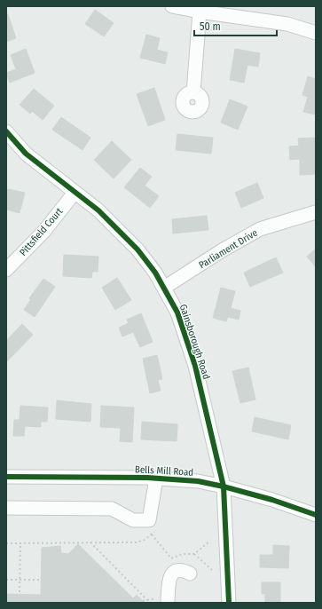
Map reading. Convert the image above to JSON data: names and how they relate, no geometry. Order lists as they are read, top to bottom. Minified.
{"streets":{"street":["Pittsfield Court","Parliament Drive","Gainsborough Road","Bells Mill Road"]},"crossings":[["Pittsfield Court","Gainsborough Road"],["Parliament Drive","Gainsborough Road"],["Gainsborough Road","Bells Mill Road"]],"scale_bar":"50 m"}
